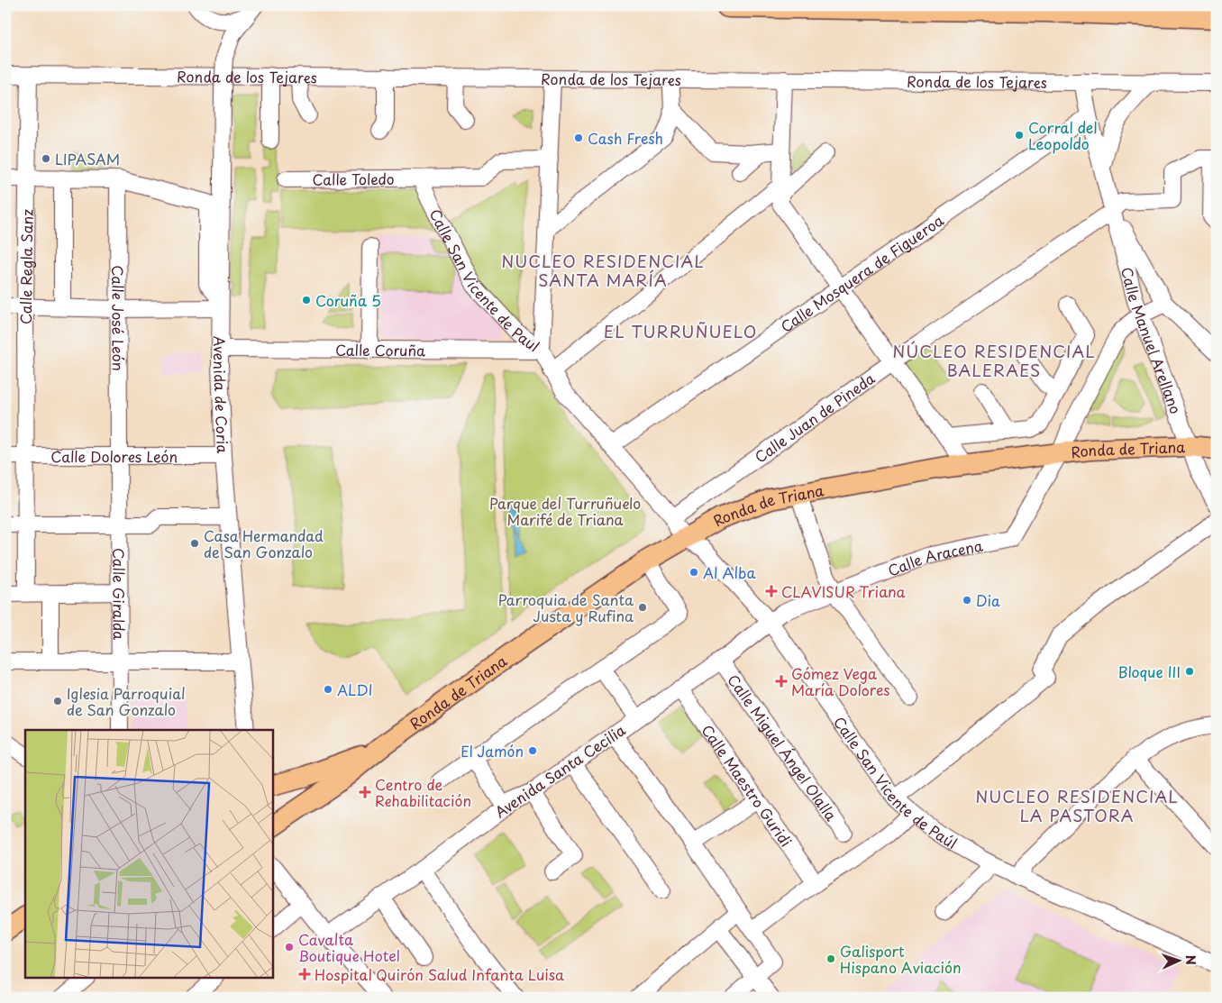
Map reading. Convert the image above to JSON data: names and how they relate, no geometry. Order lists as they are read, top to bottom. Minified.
{"streets":{"main road":["Ronda de Triana"],"street":["Ronda de los Tejares","Calle Toledo","Calle Regla Sanz","Calle Mosquera de Figueroa","Calle San Vicente de Paul","Calle José León","Calle Manuel Arellano","Calle Coruña","Avenida de Coria","Calle Juan de Pineda","Calle Dolores León","Calle Aracena","Calle Giralda","Calle Miguel Ángel Olalla","Avenida Santa Cecilia","Calle San Vicente de Paúl","Calle Maestro Guridi"]},"crossings":[["Ronda de los Tejares","Calle Regla Sanz"],["Ronda de los Tejares","Calle San Vicente de Paul"],["Ronda de los Tejares","Calle Manuel Arellano"],["Calle Toledo","Calle San Vicente de Paul"],["Calle Regla Sanz","Calle Dolores León"],["Calle Mosquera de Figueroa","Calle Manuel Arellano"],["Calle San Vicente de Paul","Calle Coruña"],["Calle José León","Calle Dolores León"],["Calle José León","Calle Giralda"],["Calle Manuel Arellano","Calle Juan de Pineda"],["Calle Manuel Arellano","Ronda de Triana"],["Calle Manuel Arellano","Calle Aracena"],["Calle Coruña","Avenida de Coria"],["Avenida de Coria","Calle Dolores León"],["Ronda de Triana","Calle Aracena"],["Ronda de Triana","Calle San Vicente de Paúl"],["Calle Dolores León","Calle Giralda"],["Calle Aracena","Avenida Santa Cecilia"],["Calle Aracena","Calle San Vicente de Paúl"],["Calle Miguel Ángel Olalla","Avenida Santa Cecilia"],["Avenida Santa Cecilia","Calle San Vicente de Paúl"],["Avenida Santa Cecilia","Calle Maestro Guridi"]],"districts":["NUCLEO RESIDENCIAL SANTA MARÍA","EL TURRUÑUELO","NÚCLEO RESIDENCIAL BALERAES","NUCLEO RESIDENCIAL LA PASTORA"],"parks":["Parque del Turruñuelo Marifé de Triana"],"places":{"other":["Corral del Leopoldo","Cash Fresh","LIPASAM","Coruña 5","Casa Hermandad de San Gonzalo","Al Alba","Dia","Parroquia de Santa Justa y Rufina","Bloque III","ALDI","Iglesia Parroquial de San Gonzalo","El Jamón","Cavalta Boutique Hotel","Galisport Hispano Aviación"],"health":["CLAVISUR Triana","Gómez Vega María Dolores","Centro de Rehabilitación","Hospital Quirón Salud Infanta Luisa"]},"north":"right"}
